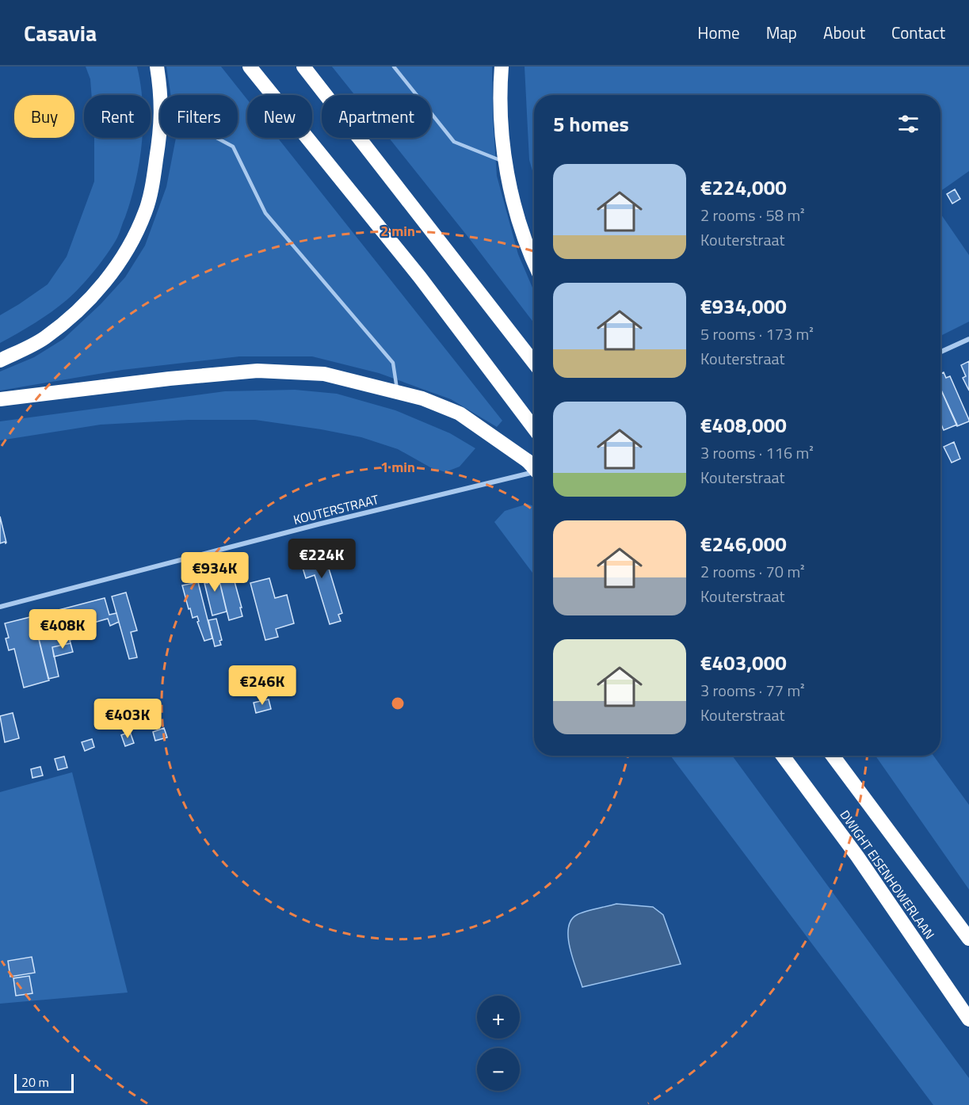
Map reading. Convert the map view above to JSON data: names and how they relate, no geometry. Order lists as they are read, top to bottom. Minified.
{"streets":{"highway":["DWIGHT EISENHOWERLAAN"],"street":["KOUTERSTRAAT"]},"scale_bar":"20 m","page":{"header":"Casavia","nav":["Home","Map","About","Contact"],"chip":["Buy","Rent","Filters","New","Apartment"],"heading":"5 homes","list":[{"name":"€224,000","note":"2 rooms · 58 m² · Kouterstraat"},{"name":"€934,000","note":"5 rooms · 173 m² · Kouterstraat"},{"name":"€408,000","note":"3 rooms · 116 m² · Kouterstraat"},{"name":"€246,000","note":"2 rooms · 70 m² · Kouterstraat"},{"name":"€403,000","note":"3 rooms · 77 m² · Kouterstraat"}],"price":["€224K","€934K","€408K","€246K","€403K"],"map_buttons":["+","−"],"scale":"20 m"},"rings":["2 min","1 min"]}
